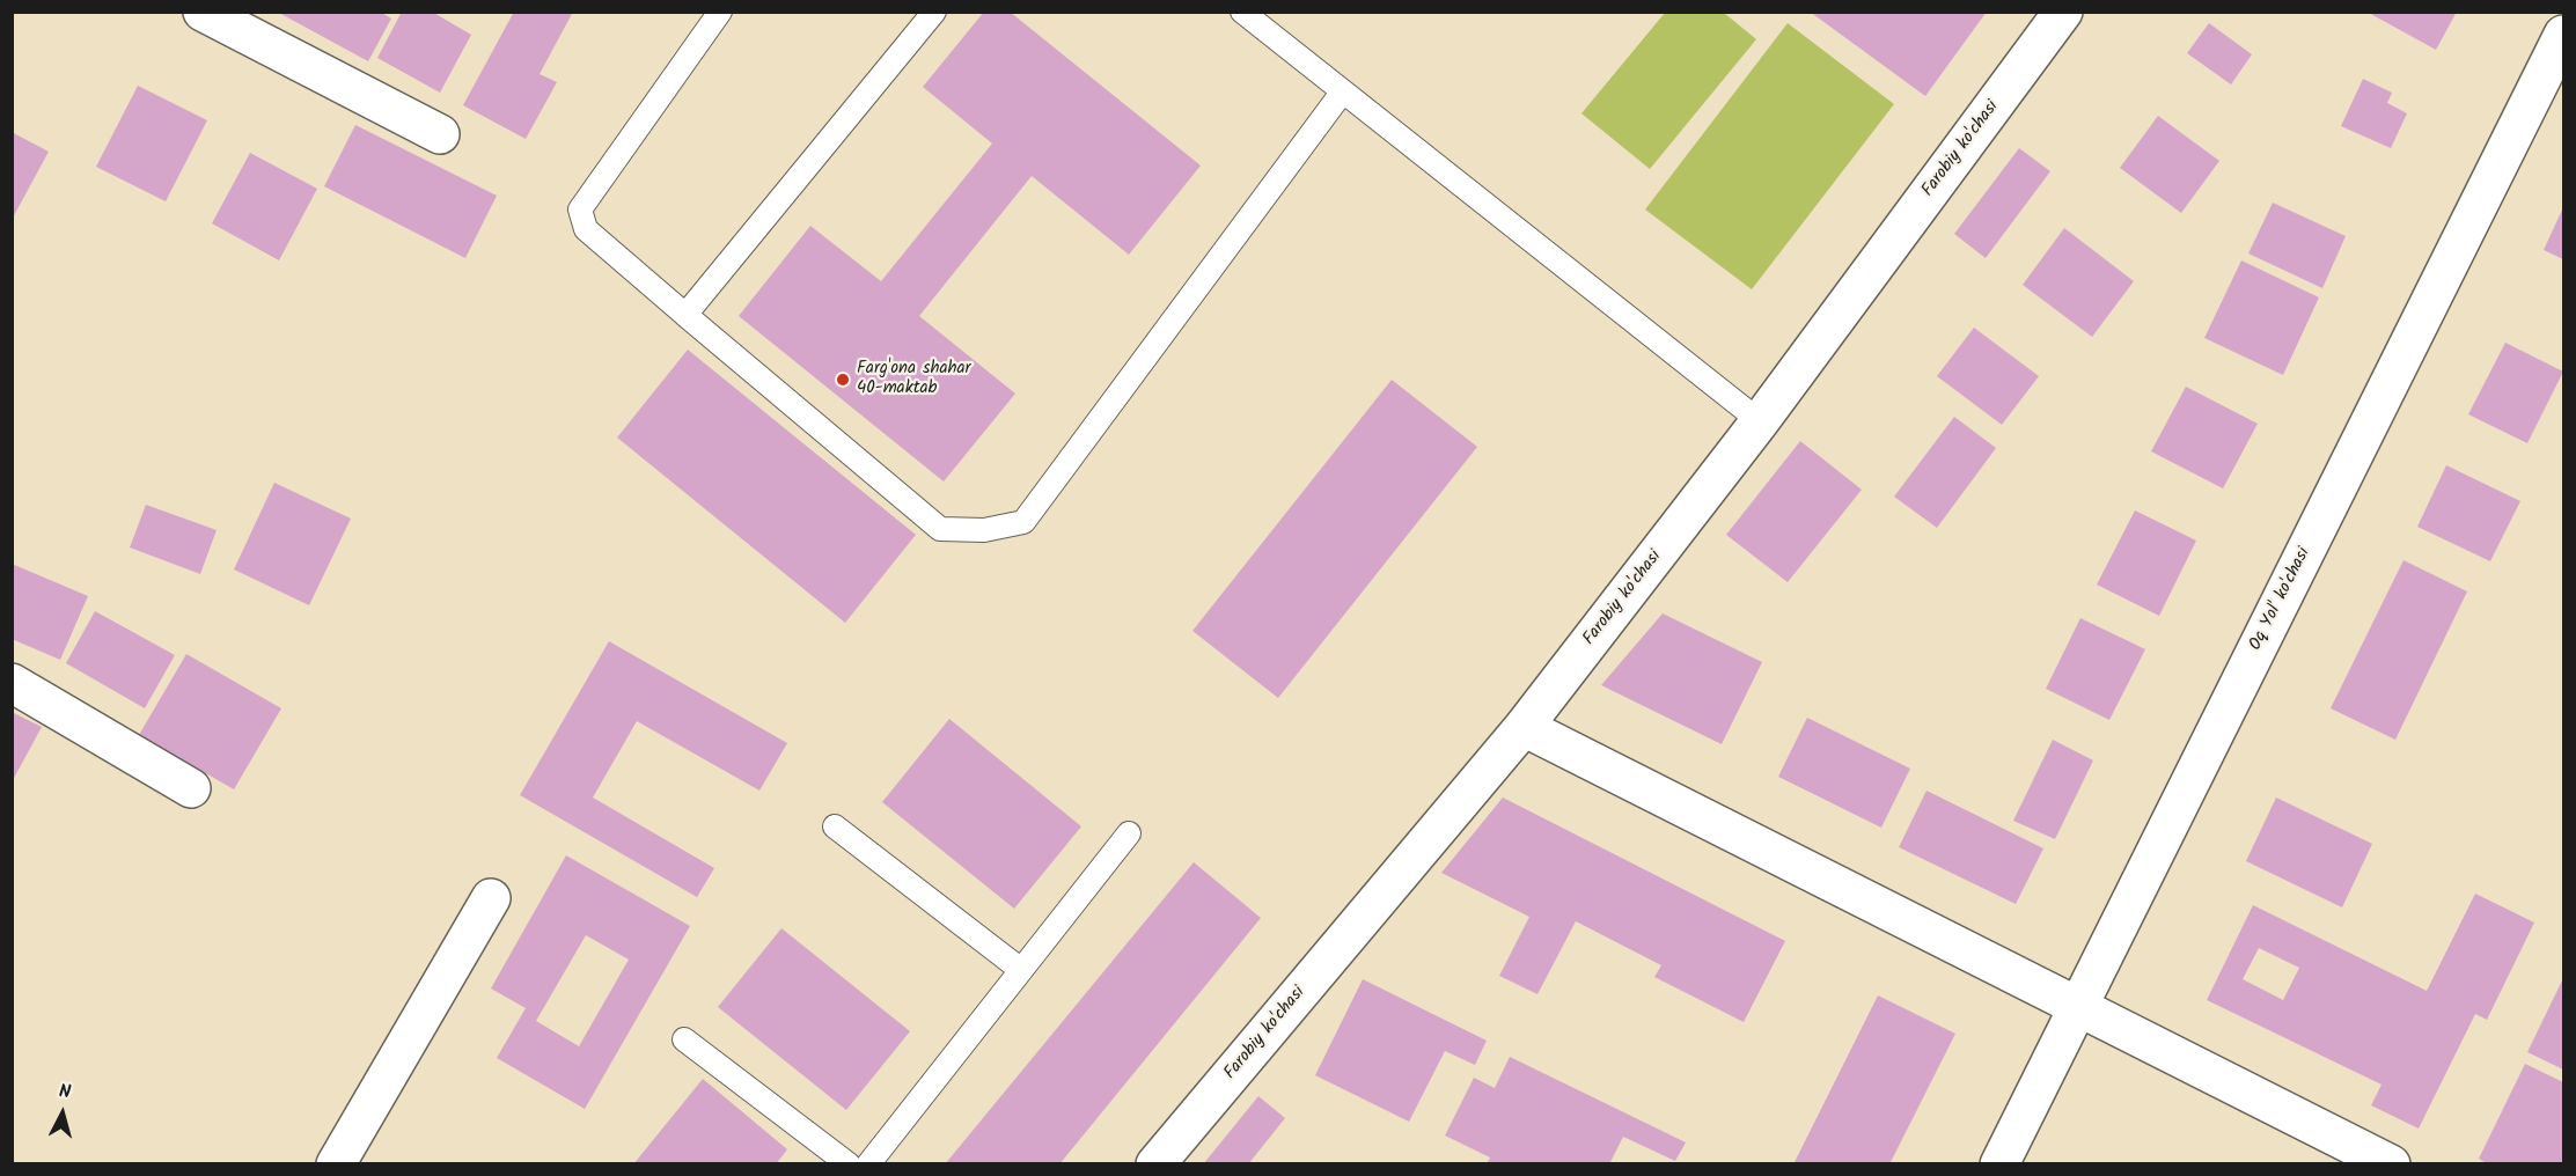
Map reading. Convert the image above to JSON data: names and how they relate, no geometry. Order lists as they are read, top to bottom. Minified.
{"streets":{"street":["Farobiy ko'chasi","Oq Yol' ko'chasi"]},"places":["Farg'ona shahar 40-maktab"],"north":"top"}
